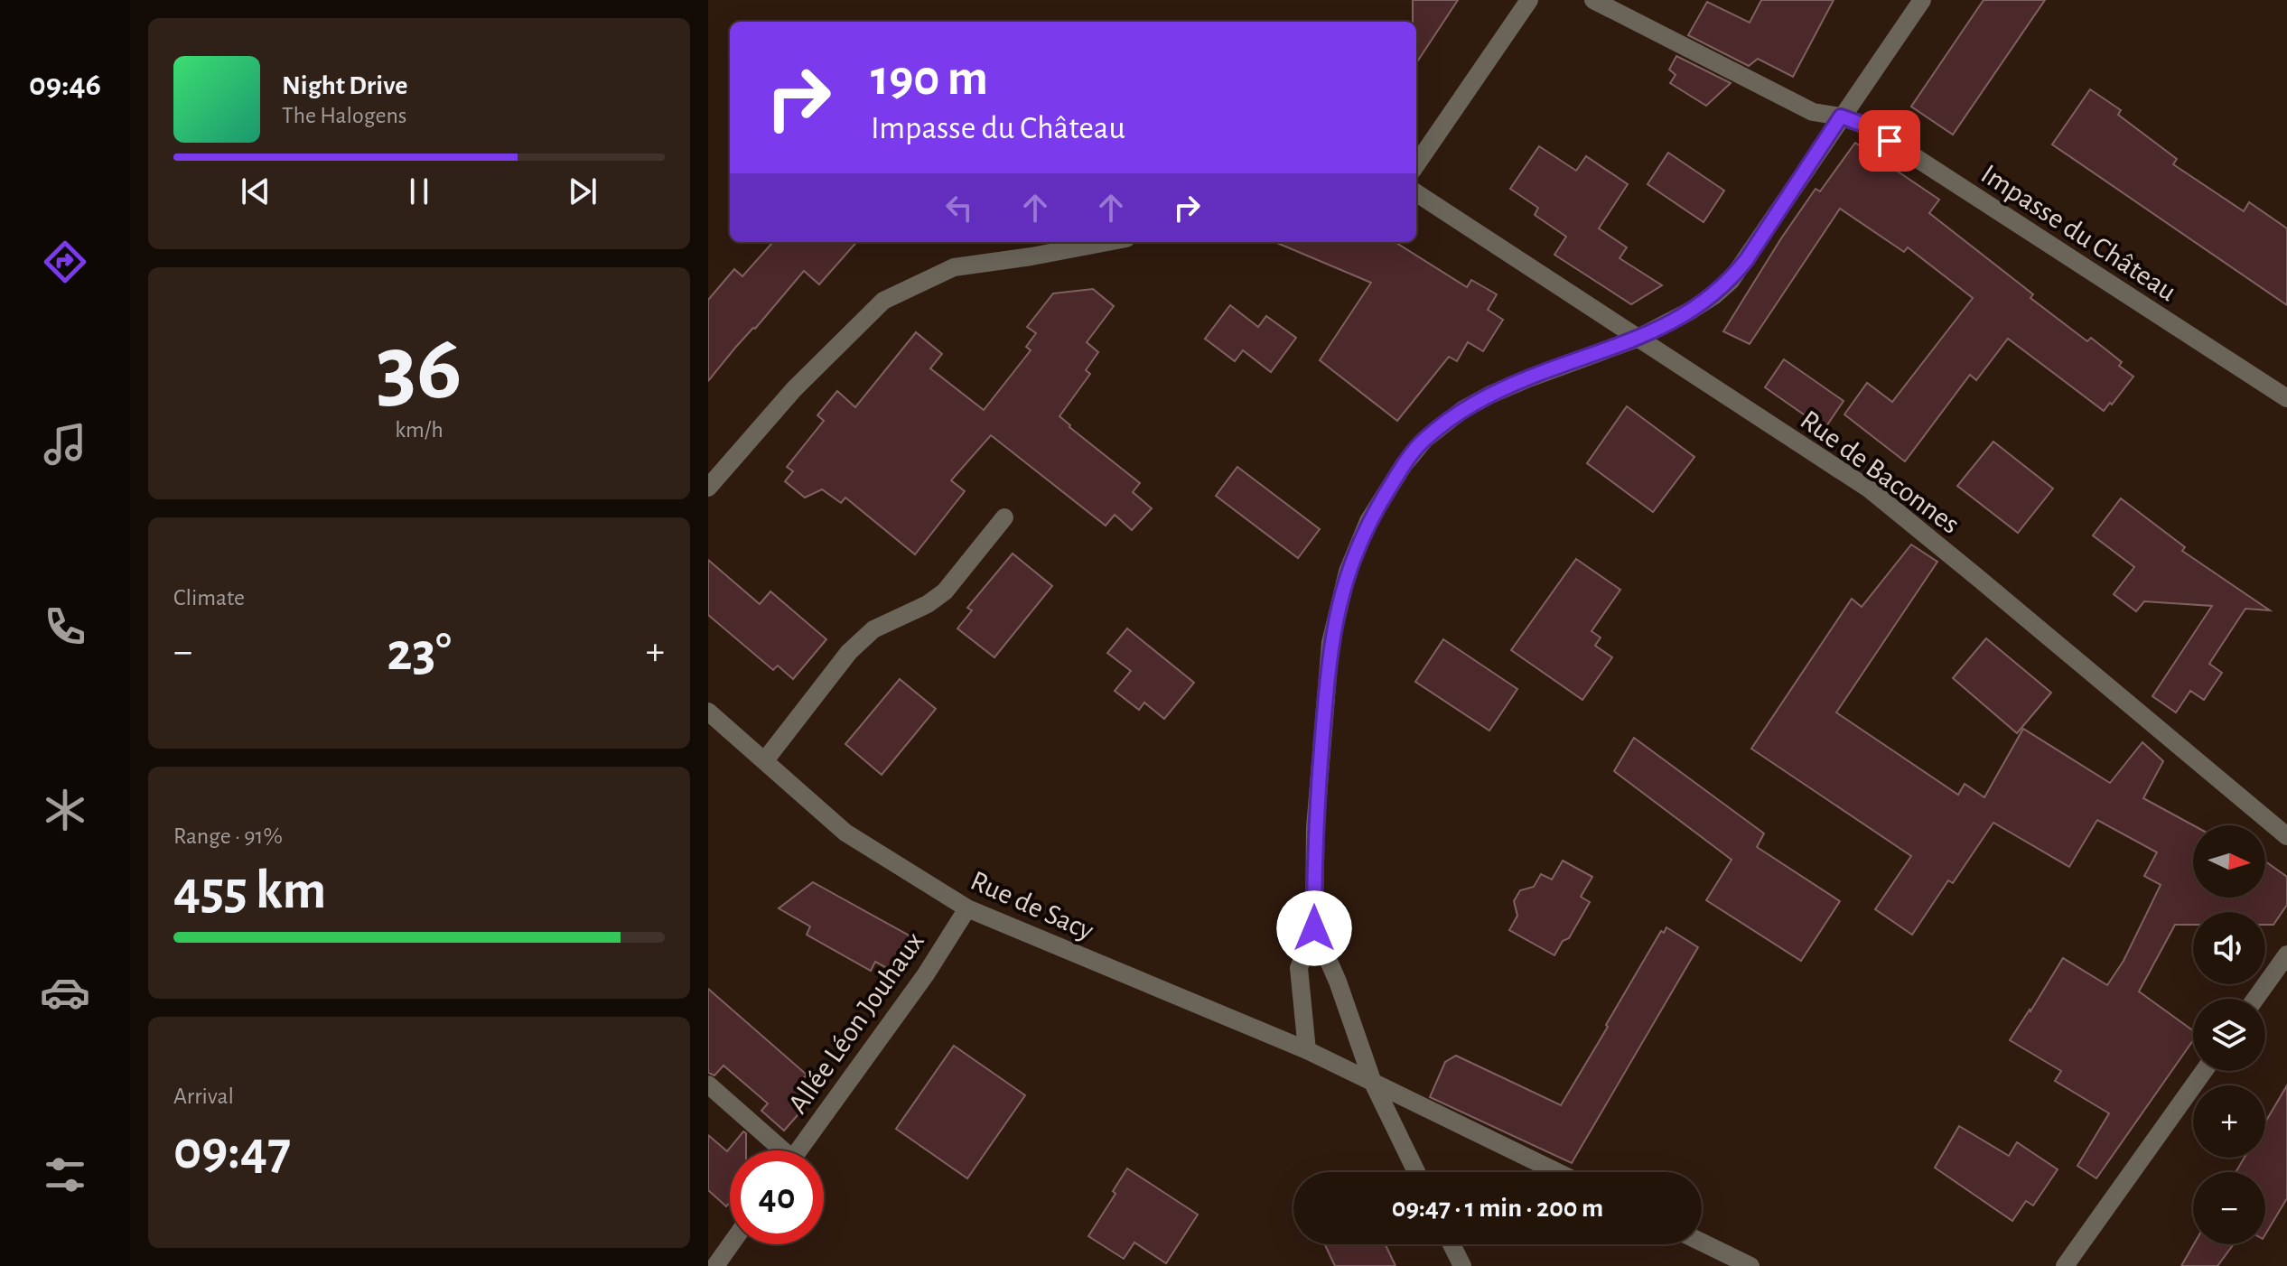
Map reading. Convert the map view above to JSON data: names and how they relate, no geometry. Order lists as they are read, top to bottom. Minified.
{"streets":{"street":["Impasse du Château","Rue de Baconnes","Rue de Sacy","Allée Léon Jouhaux"]},"crossings":[["Rue de Sacy","Allée Léon Jouhaux"]],"north":"right","page":{"tabs":"09:46","turn":["190 m","Impasse du Château"],"song":["Night Drive","The Halogens"],"tile":[["36","km/h"],"Climate",["Range · 91%","455 km"],["Arrival","09:47"]],"heat":["−","23°","+"],"map_buttons":["+","−"],"limit":"40","trip":"09:47 · 1 min · 200 m"}}
